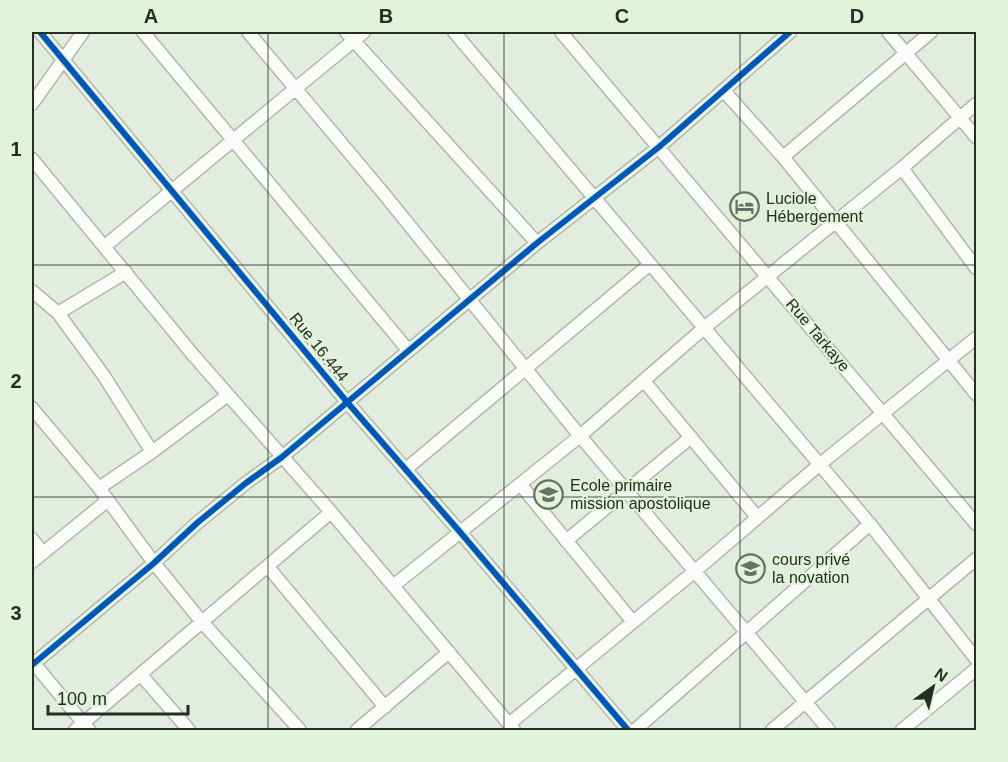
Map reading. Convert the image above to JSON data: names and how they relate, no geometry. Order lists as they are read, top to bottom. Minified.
{"streets":{"street":["Rue Tarkaye","Rue 16.444"]},"places":{"hotel":["Luciole Hébergement"],"school or university":["Ecole primaire mission apostolique","cours privé la novation"]},"scale_bar":"100 m","north":"top right","grid":{"columns":["A","B","C","D"],"rows":["1","2","3"]}}
